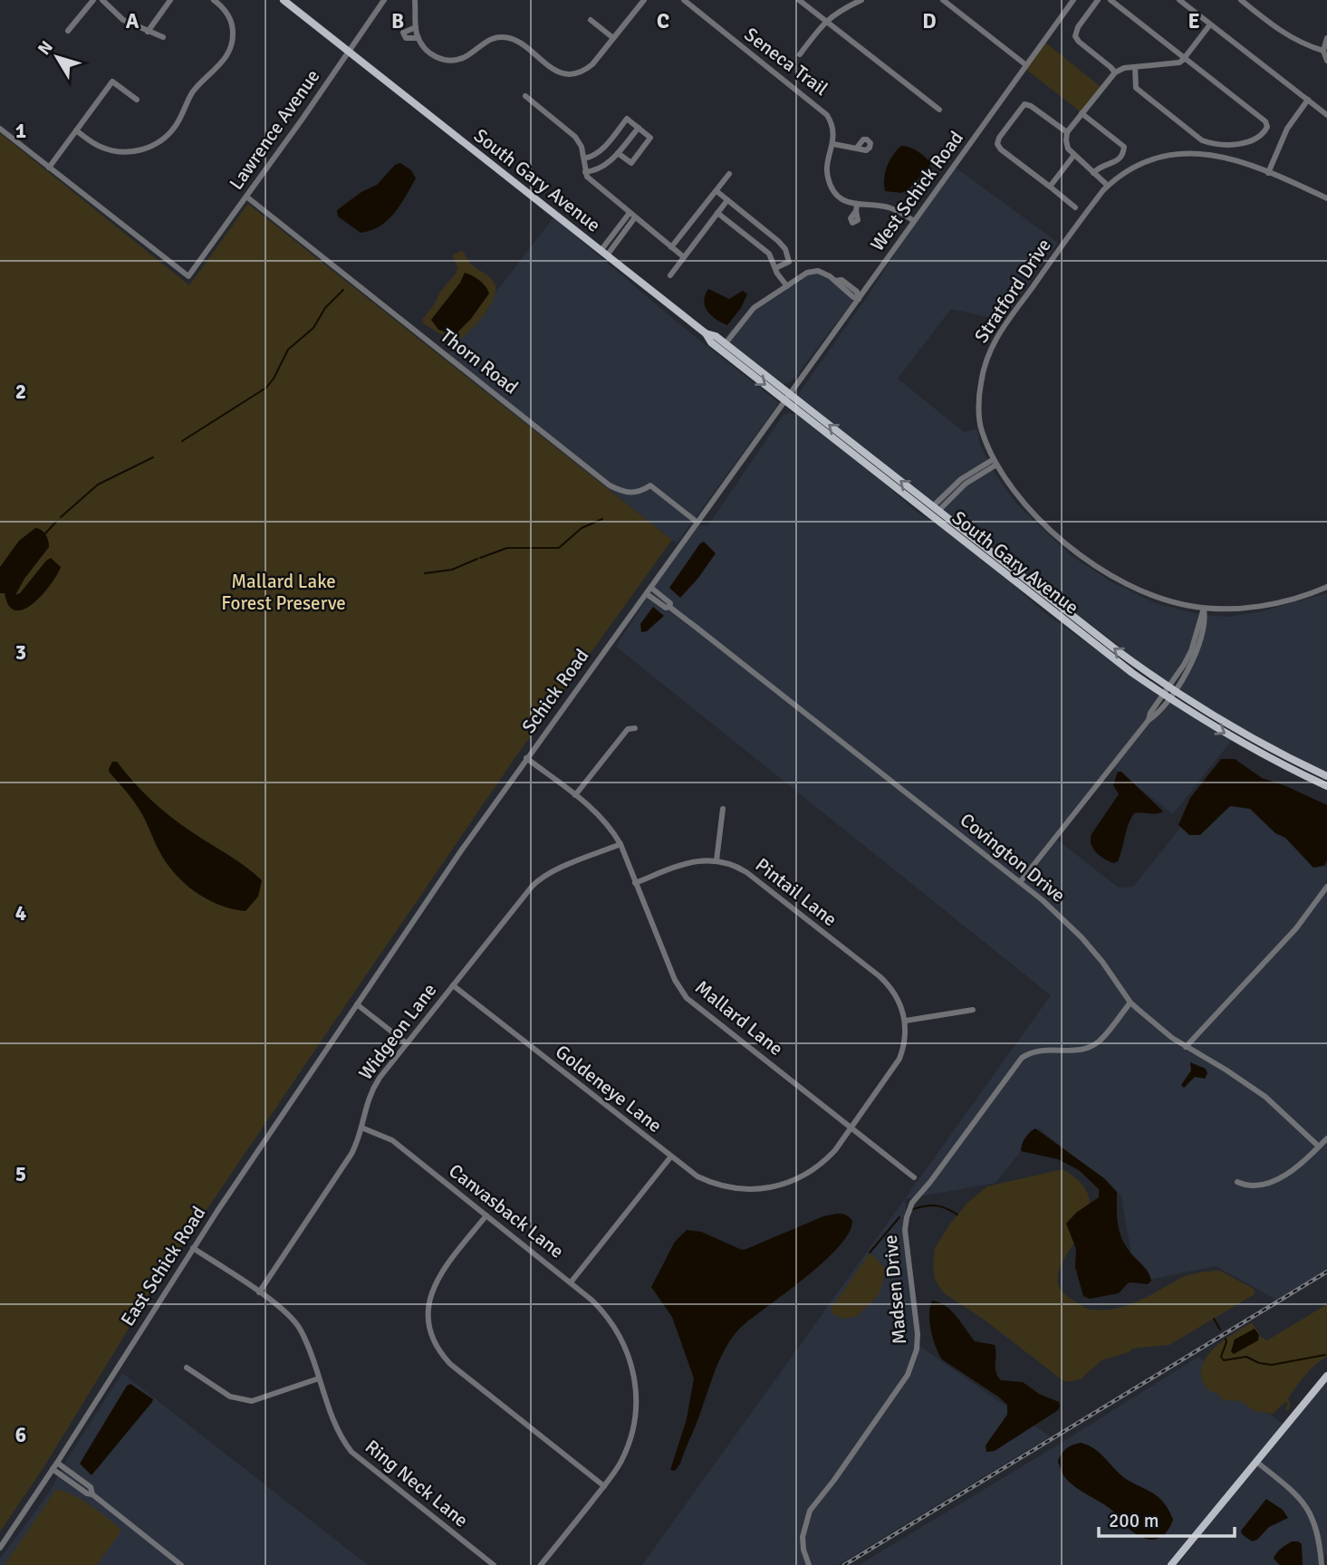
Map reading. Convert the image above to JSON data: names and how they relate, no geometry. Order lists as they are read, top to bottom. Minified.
{"streets":{"main road":["South Gary Avenue"],"street":["Seneca Trail","Lawrence Avenue","West Schick Road","Stratford Drive","Thorn Road","Schick Road","Covington Drive","Pintail Lane","Mallard Lane","Widgeon Lane","Goldeneye Lane","Canvasback Lane","East Schick Road","Madsen Drive","Ring Neck Lane"]},"crossings":[["Seneca Trail","West Schick Road"],["Lawrence Avenue","South Gary Avenue"],["Lawrence Avenue","Thorn Road"],["South Gary Avenue","West Schick Road"],["South Gary Avenue","Schick Road"],["West Schick Road","Schick Road"],["Thorn Road","Schick Road"],["Schick Road","Covington Drive"],["Schick Road","Mallard Lane"],["Schick Road","East Schick Road"],["Covington Drive","Madsen Drive"],["Pintail Lane","Mallard Lane"],["Pintail Lane","Goldeneye Lane"],["Mallard Lane","Widgeon Lane"],["Mallard Lane","Goldeneye Lane"],["Widgeon Lane","Goldeneye Lane"],["Widgeon Lane","Canvasback Lane"],["Widgeon Lane","Ring Neck Lane"],["East Schick Road","Ring Neck Lane"]],"parks":["Mallard Lake Forest Preserve"],"scale_bar":"200 m","north":"top left","grid":{"columns":["A","B","C","D","E"],"rows":["1","2","3","4","5","6"]}}
